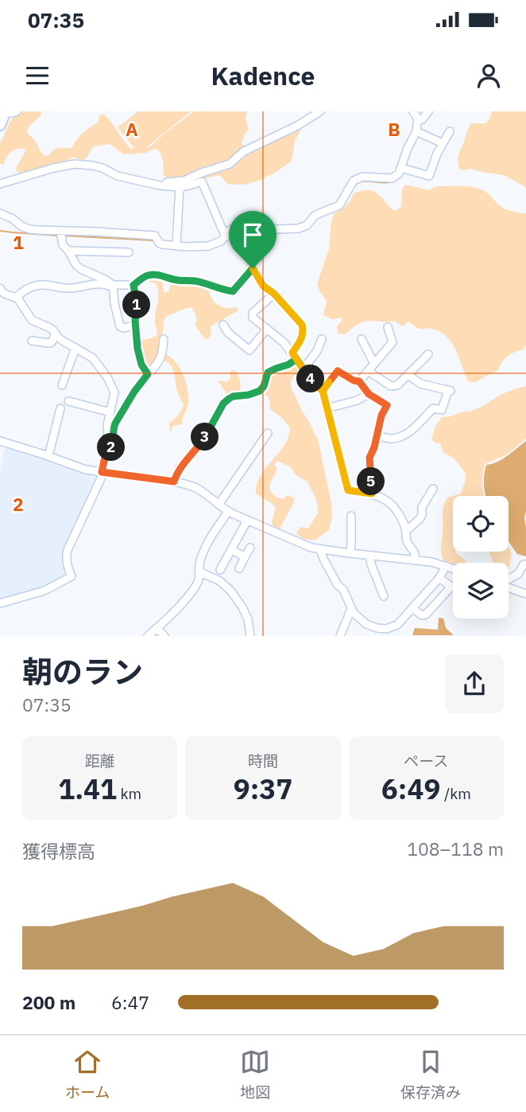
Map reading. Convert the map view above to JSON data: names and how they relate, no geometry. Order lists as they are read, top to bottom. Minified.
{"page":{"status":"07:35","header":"Kadence","pins":["1","4","3","2","5"],"heading":["朝のラン","07:35"],"stats":[["距離","1.41 km"],["時間","9:37"],["ペース","6:49 /km"]],"chart":["獲得標高","108–118 m"],"list":[{"name":"200 m","note":"6:47"}],"tabs":["ホーム","地図","保存済み"]},"grid":{"columns":["A","B"],"rows":["1","2"]}}
